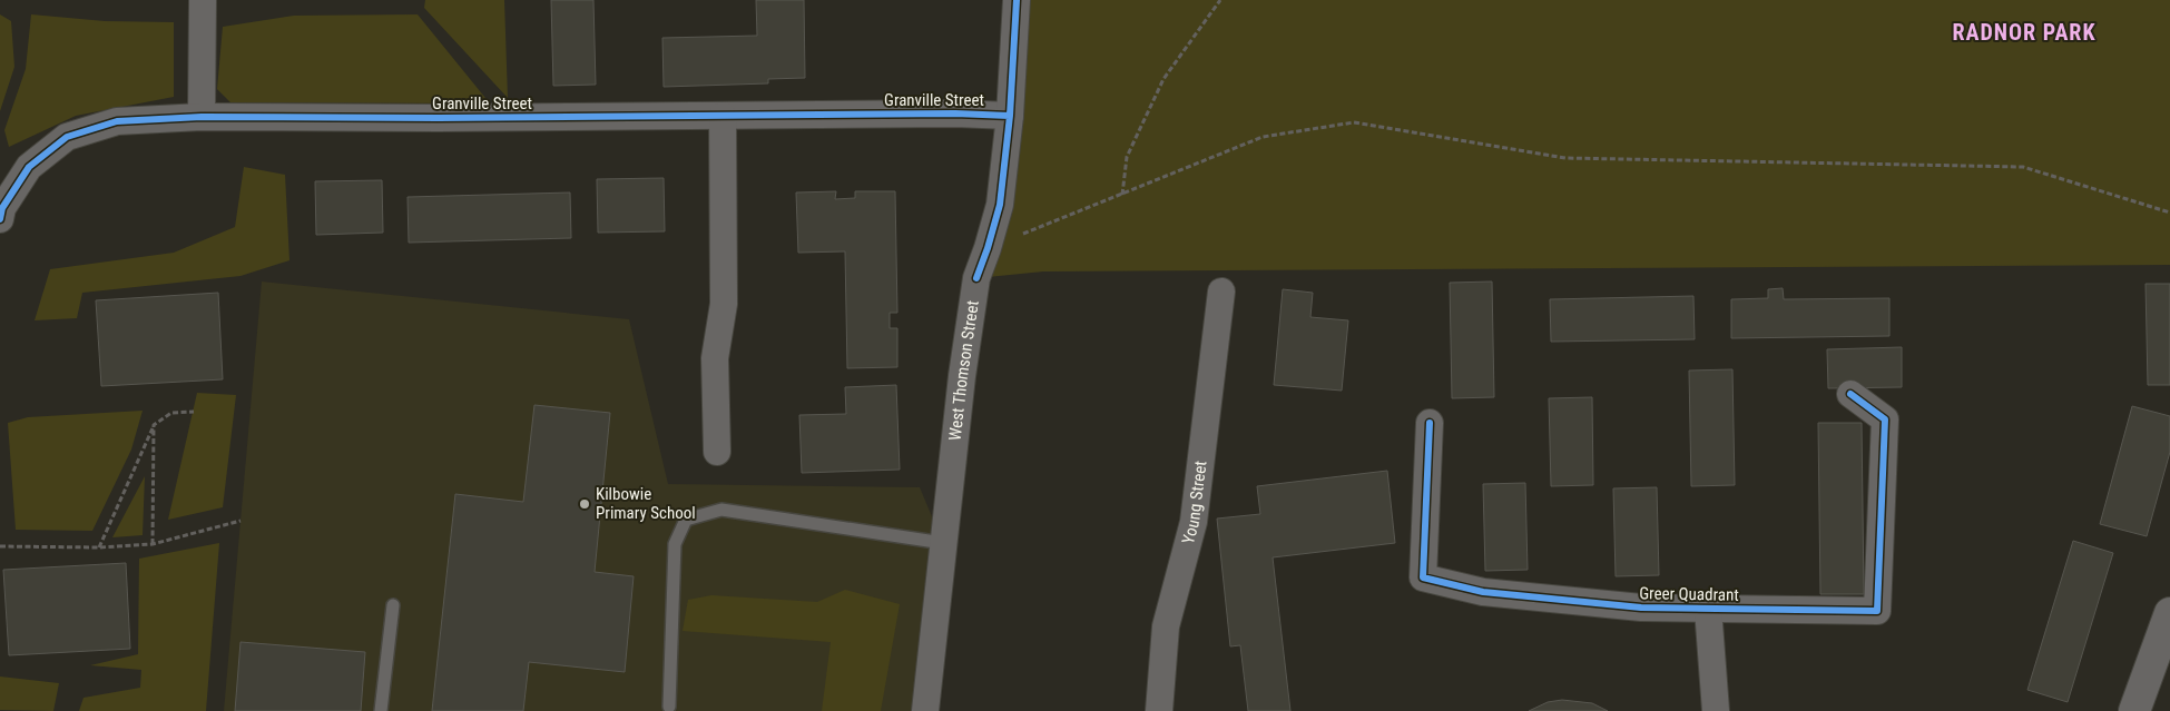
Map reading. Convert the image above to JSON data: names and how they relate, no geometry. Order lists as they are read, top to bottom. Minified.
{"streets":{"street":["Granville Street","West Thomson Street","Young Street","Greer Quadrant"]},"crossings":[["Granville Street","West Thomson Street"]],"districts":["RADNOR PARK"],"places":["Kilbowie Primary School"]}
